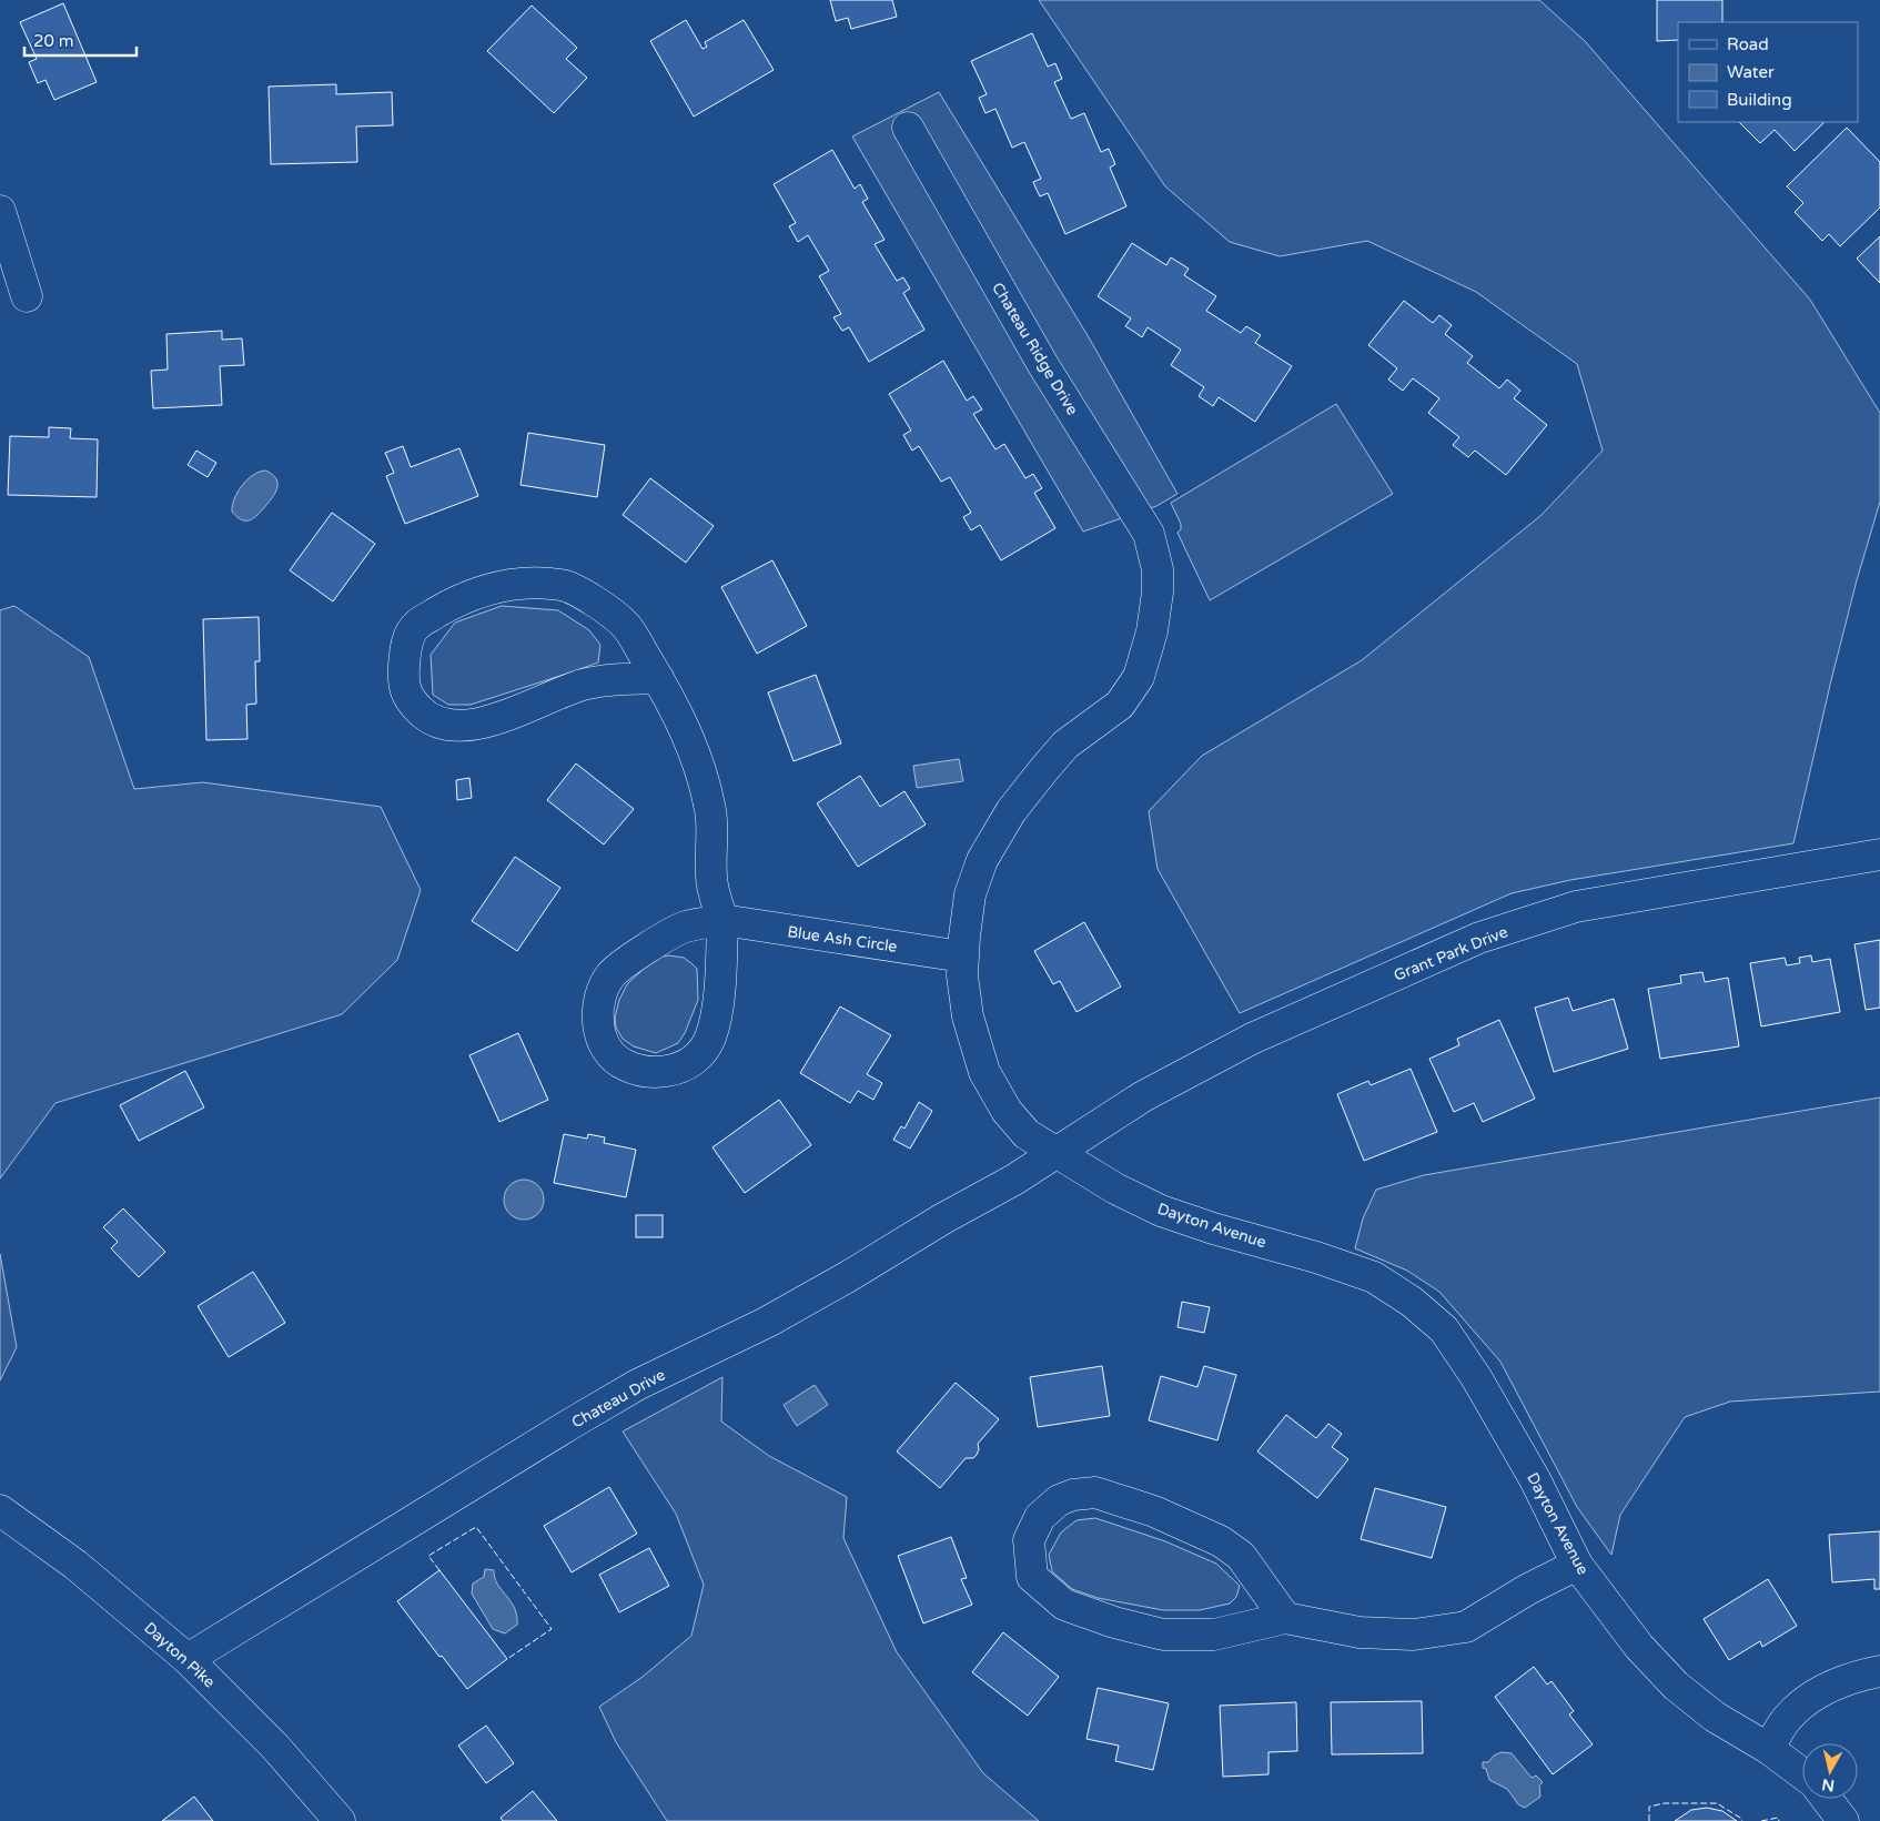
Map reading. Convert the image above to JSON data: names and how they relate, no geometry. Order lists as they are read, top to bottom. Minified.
{"streets":{"street":["Chateau Ridge Drive","Blue Ash Circle","Grant Park Drive","Dayton Avenue","Chateau Drive","Dayton Pike"]},"crossings":[["Chateau Ridge Drive","Dayton Avenue"],["Blue Ash Circle","Dayton Avenue"],["Grant Park Drive","Dayton Avenue"],["Grant Park Drive","Chateau Drive"],["Dayton Avenue","Chateau Drive"],["Chateau Drive","Dayton Pike"]],"legend":["Road","Water","Building"],"scale_bar":"20 m","north":"bottom"}
